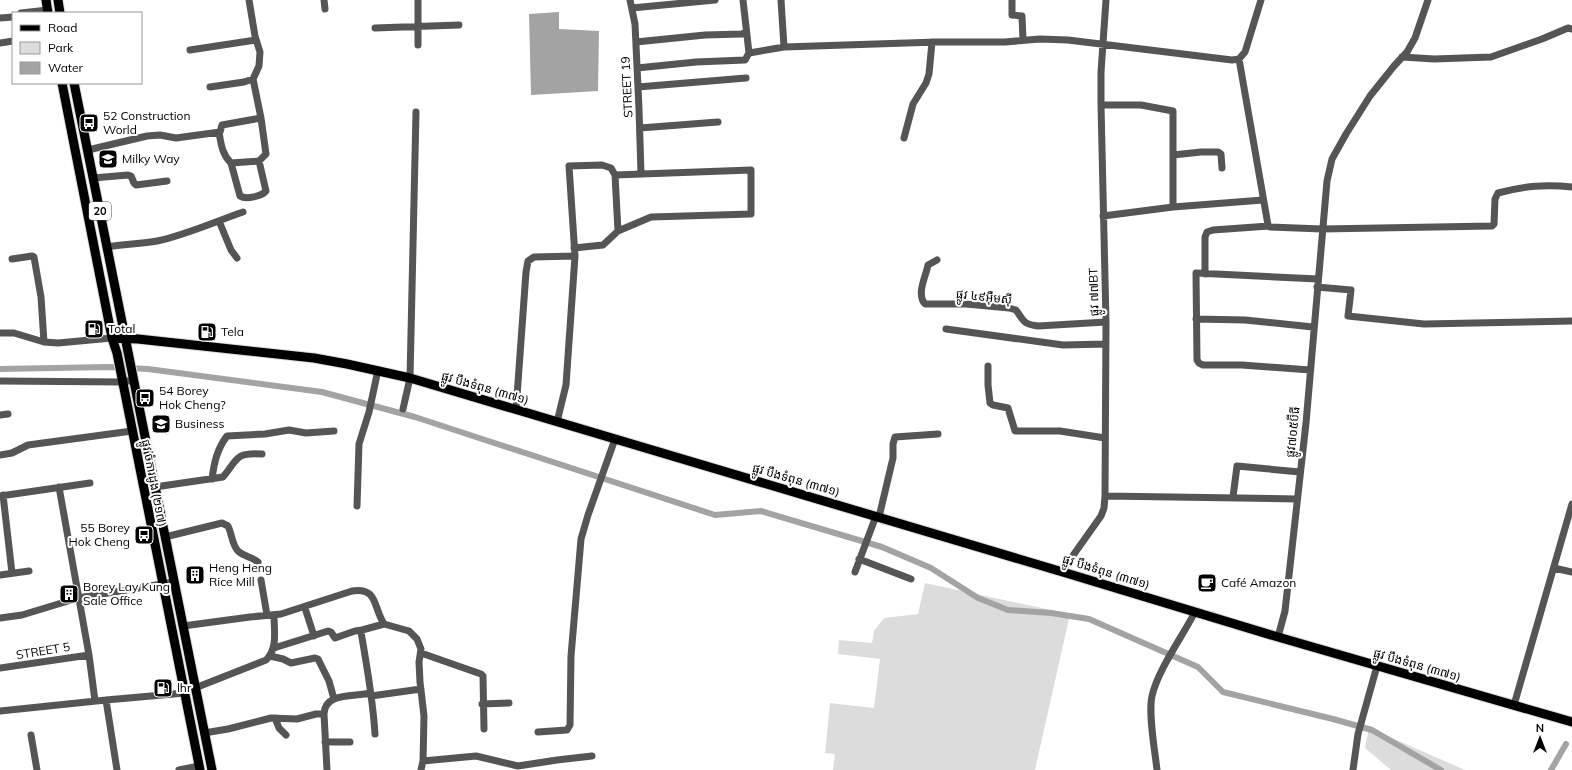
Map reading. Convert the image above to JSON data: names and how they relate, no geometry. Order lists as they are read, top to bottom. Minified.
{"streets":{"main road":["20","ផ្លូវ បឹងទំពុន (៣៧១)","ផ្លូវ ចំការដូង (២១៧)"],"street":["STREET 19","ផ្លូវ ៧៧BT","ផ្លូវ ៤៩អ៊ឹមស៊ី","ផ្លូវ៧០៥ប៊ីធី","STREET 5"]},"crossings":[["ផ្លូវ ៧៧BT","ផ្លូវ ៤៩អ៊ឹមស៊ី"],["ផ្លូវ ៧៧BT","ផ្លូវ បឹងទំពុន (៣៧១)"],["ផ្លូវ បឹងទំពុន (៣៧១)","ផ្លូវ៧០៥ប៊ីធី"],["ផ្លូវ បឹងទំពុន (៣៧១)","ផ្លូវ ចំការដូង (២១៧)"]],"places":{"bus stop":["52 Construction World","54 Borey Hok Cheng?","55 Borey Hok Cheng"],"school or university":["Milky Way","Business"],"fuel station":["Total","Tela","lhr"],"building":["Heng Heng Rice Mill","Borey Lay Kung Sale Office"],"cafe":["Café Amazon"]},"legend":["Road","Park","Water"],"north":"top"}
